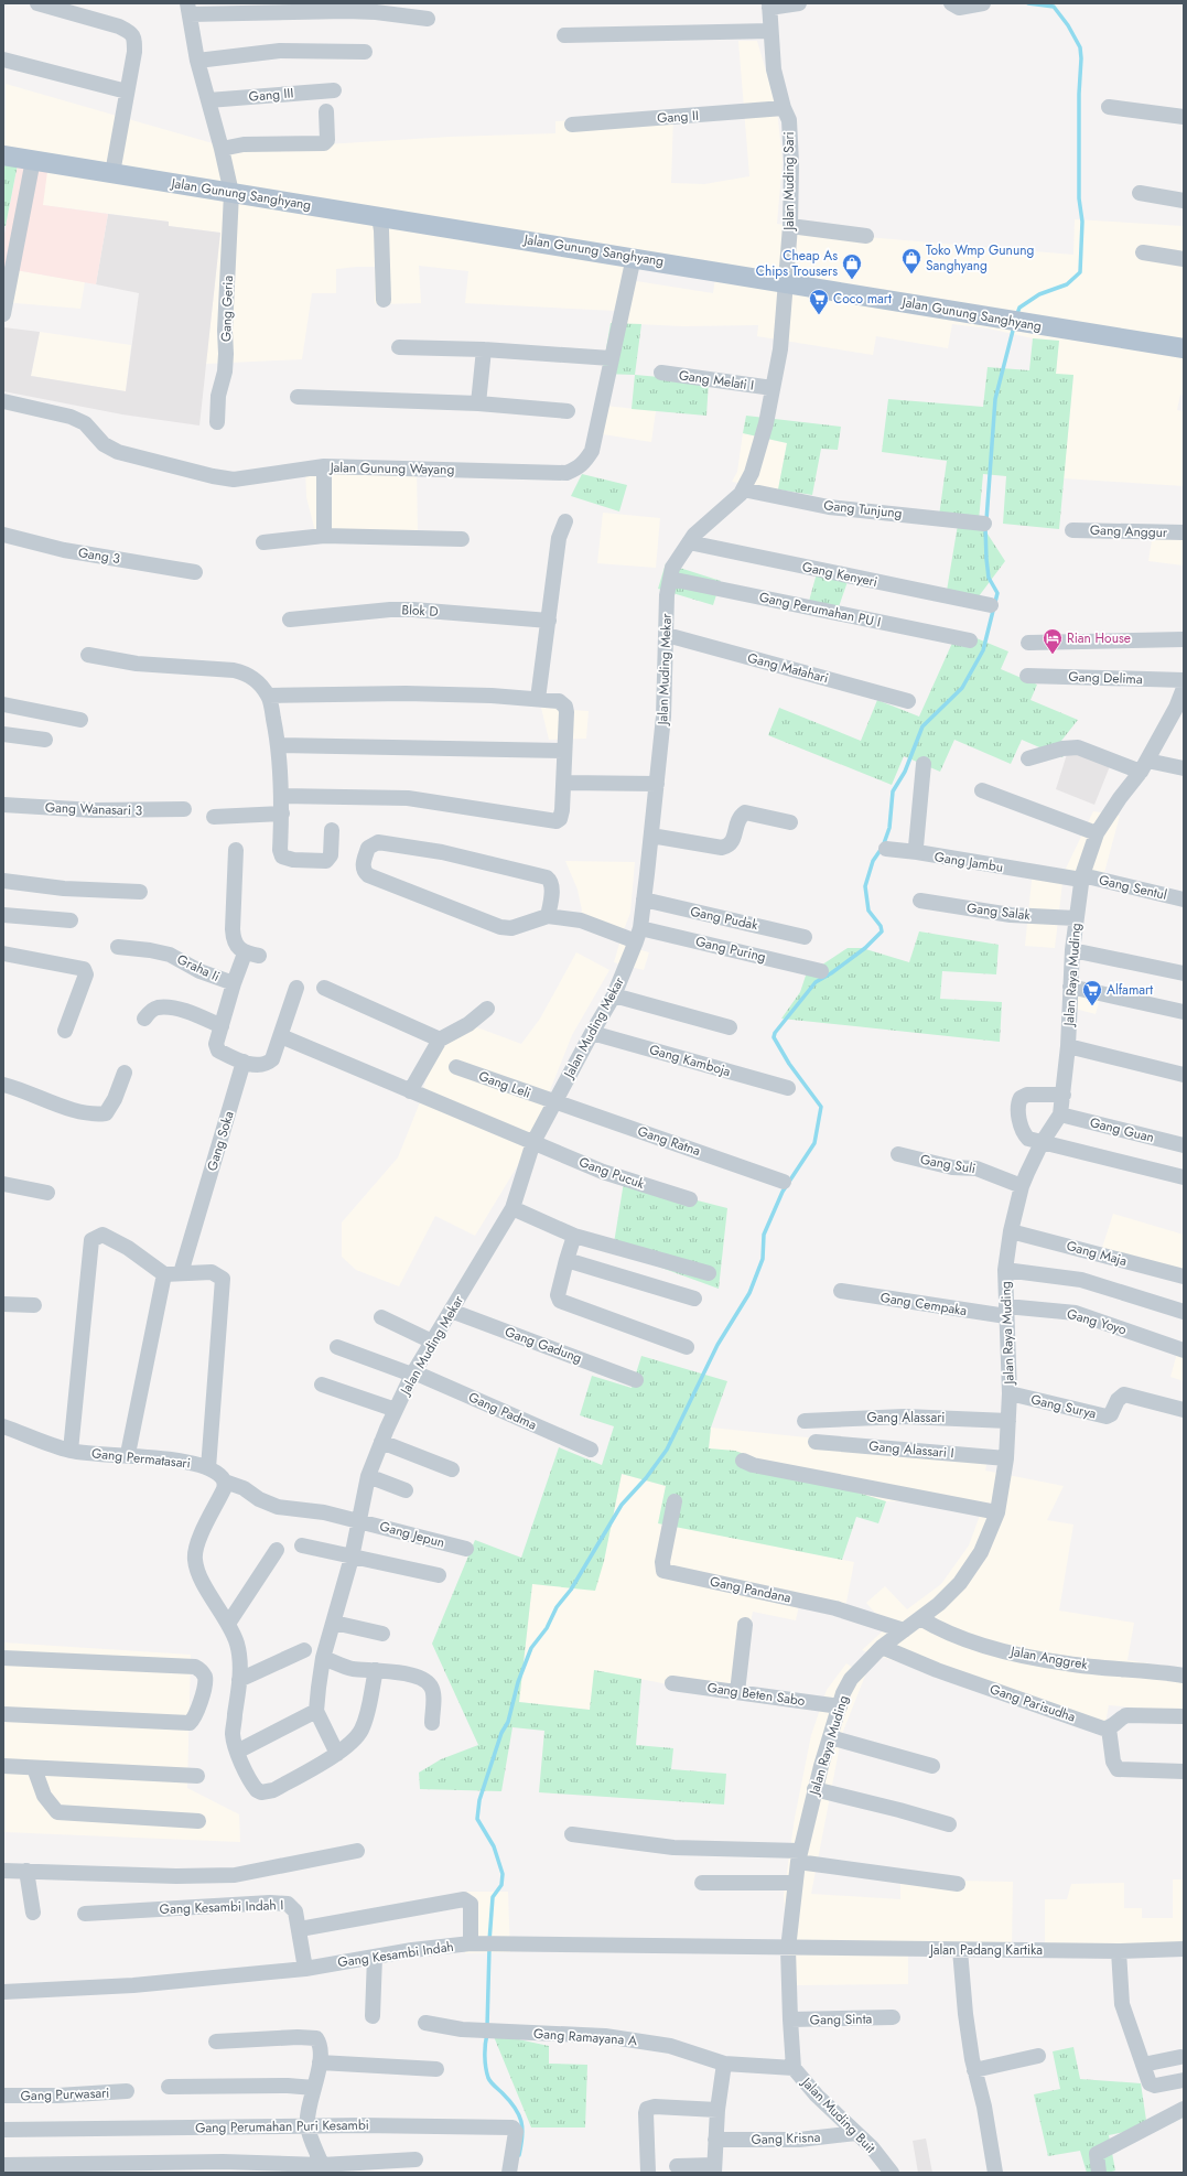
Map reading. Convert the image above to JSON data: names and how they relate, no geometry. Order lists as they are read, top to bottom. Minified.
{"streets":{"main road":["Jalan Gunung Sanghyang"],"street":["Gang III","Gang II","Jalan Muding Sari","Gang Geria","Gang Melati I","Jalan Gunung Wayang","Gang Tunjung","Gang Anggur","Gang 3","Gang Kenyeri","Gang Perumahan PU I","Blok D","Gang Matahari","Jalan Muding Mekar","Gang Delima","Gang Wanasari 3","Gang Jambu","Gang Sentul","Gang Salak","Gang Pudak","Gang Puring","Graha Ii","Jalan Raya Muding","Gang Kamboja","Gang Leli","Gang Guan","Gang Soka","Gang Ratna","Gang Suli","Gang Pucuk","Gang Maja","Gang Cempaka","Gang Yoyo","Gang Gadung","Gang Surya","Gang Padma","Gang Alassari","Gang Alassari I","Gang Permatasari","Gang Jepun","Gang Pandana","Jalan Anggrek","Gang Beten Sabo","Gang Parisudha","Gang Kesambi Indah I","Jalan Padang Kartika","Gang Kesambi Indah","Gang Sinta","Gang Ramayana A","Gang Purwasari","Jalan Muding Buit","Gang Perumahan Puri Kesambi","Gang Krisna"]},"crossings":[["Gang III","Gang Geria"],["Gang II","Jalan Muding Sari"],["Jalan Muding Sari","Jalan Gunung Sanghyang"],["Jalan Muding Sari","Jalan Muding Mekar"],["Jalan Gunung Sanghyang","Gang Geria"],["Jalan Gunung Sanghyang","Jalan Gunung Wayang"],["Jalan Gunung Sanghyang","Jalan Muding Mekar"],["Gang Melati I","Jalan Muding Mekar"],["Gang Tunjung","Jalan Muding Mekar"],["Gang Kenyeri","Jalan Muding Mekar"],["Gang Perumahan PU I","Jalan Muding Mekar"],["Gang Matahari","Jalan Muding Mekar"],["Jalan Muding Mekar","Gang Pudak"],["Jalan Muding Mekar","Gang Puring"],["Jalan Muding Mekar","Gang Kamboja"],["Jalan Muding Mekar","Gang Leli"],["Jalan Muding Mekar","Gang Ratna"],["Jalan Muding Mekar","Gang Pucuk"],["Jalan Muding Mekar","Gang Gadung"],["Jalan Muding Mekar","Gang Padma"],["Jalan Muding Mekar","Gang Permatasari"],["Jalan Muding Mekar","Gang Jepun"],["Gang Jambu","Gang Sentul"],["Gang Jambu","Jalan Raya Muding"],["Gang Sentul","Jalan Raya Muding"],["Gang Salak","Jalan Raya Muding"],["Graha Ii","Gang Soka"],["Jalan Raya Muding","Gang Guan"],["Jalan Raya Muding","Gang Suli"],["Jalan Raya Muding","Gang Maja"],["Jalan Raya Muding","Gang Cempaka"],["Jalan Raya Muding","Gang Yoyo"],["Jalan Raya Muding","Gang Surya"],["Jalan Raya Muding","Gang Alassari"],["Jalan Raya Muding","Gang Alassari I"],["Jalan Raya Muding","Gang Pandana"],["Jalan Raya Muding","Jalan Anggrek"],["Jalan Raya Muding","Gang Beten Sabo"],["Jalan Raya Muding","Gang Parisudha"],["Jalan Raya Muding","Jalan Padang Kartika"],["Jalan Raya Muding","Gang Kesambi Indah"],["Jalan Raya Muding","Jalan Muding Buit"],["Gang Leli","Gang Ratna"],["Gang Cempaka","Gang Yoyo"],["Gang Permatasari","Gang Jepun"],["Gang Kesambi Indah I","Gang Kesambi Indah"],["Jalan Padang Kartika","Gang Kesambi Indah"],["Jalan Padang Kartika","Jalan Muding Buit"],["Gang Kesambi Indah","Jalan Muding Buit"],["Gang Sinta","Jalan Muding Buit"],["Gang Ramayana A","Jalan Muding Buit"],["Jalan Muding Buit","Gang Krisna"]],"places":{"shop":["Toko Wmp Gunung Sanghyang","Cheap As Chips Trousers"],"supermarket":["Coco mart","Alfamart"],"hotel":["Rian House"]}}
